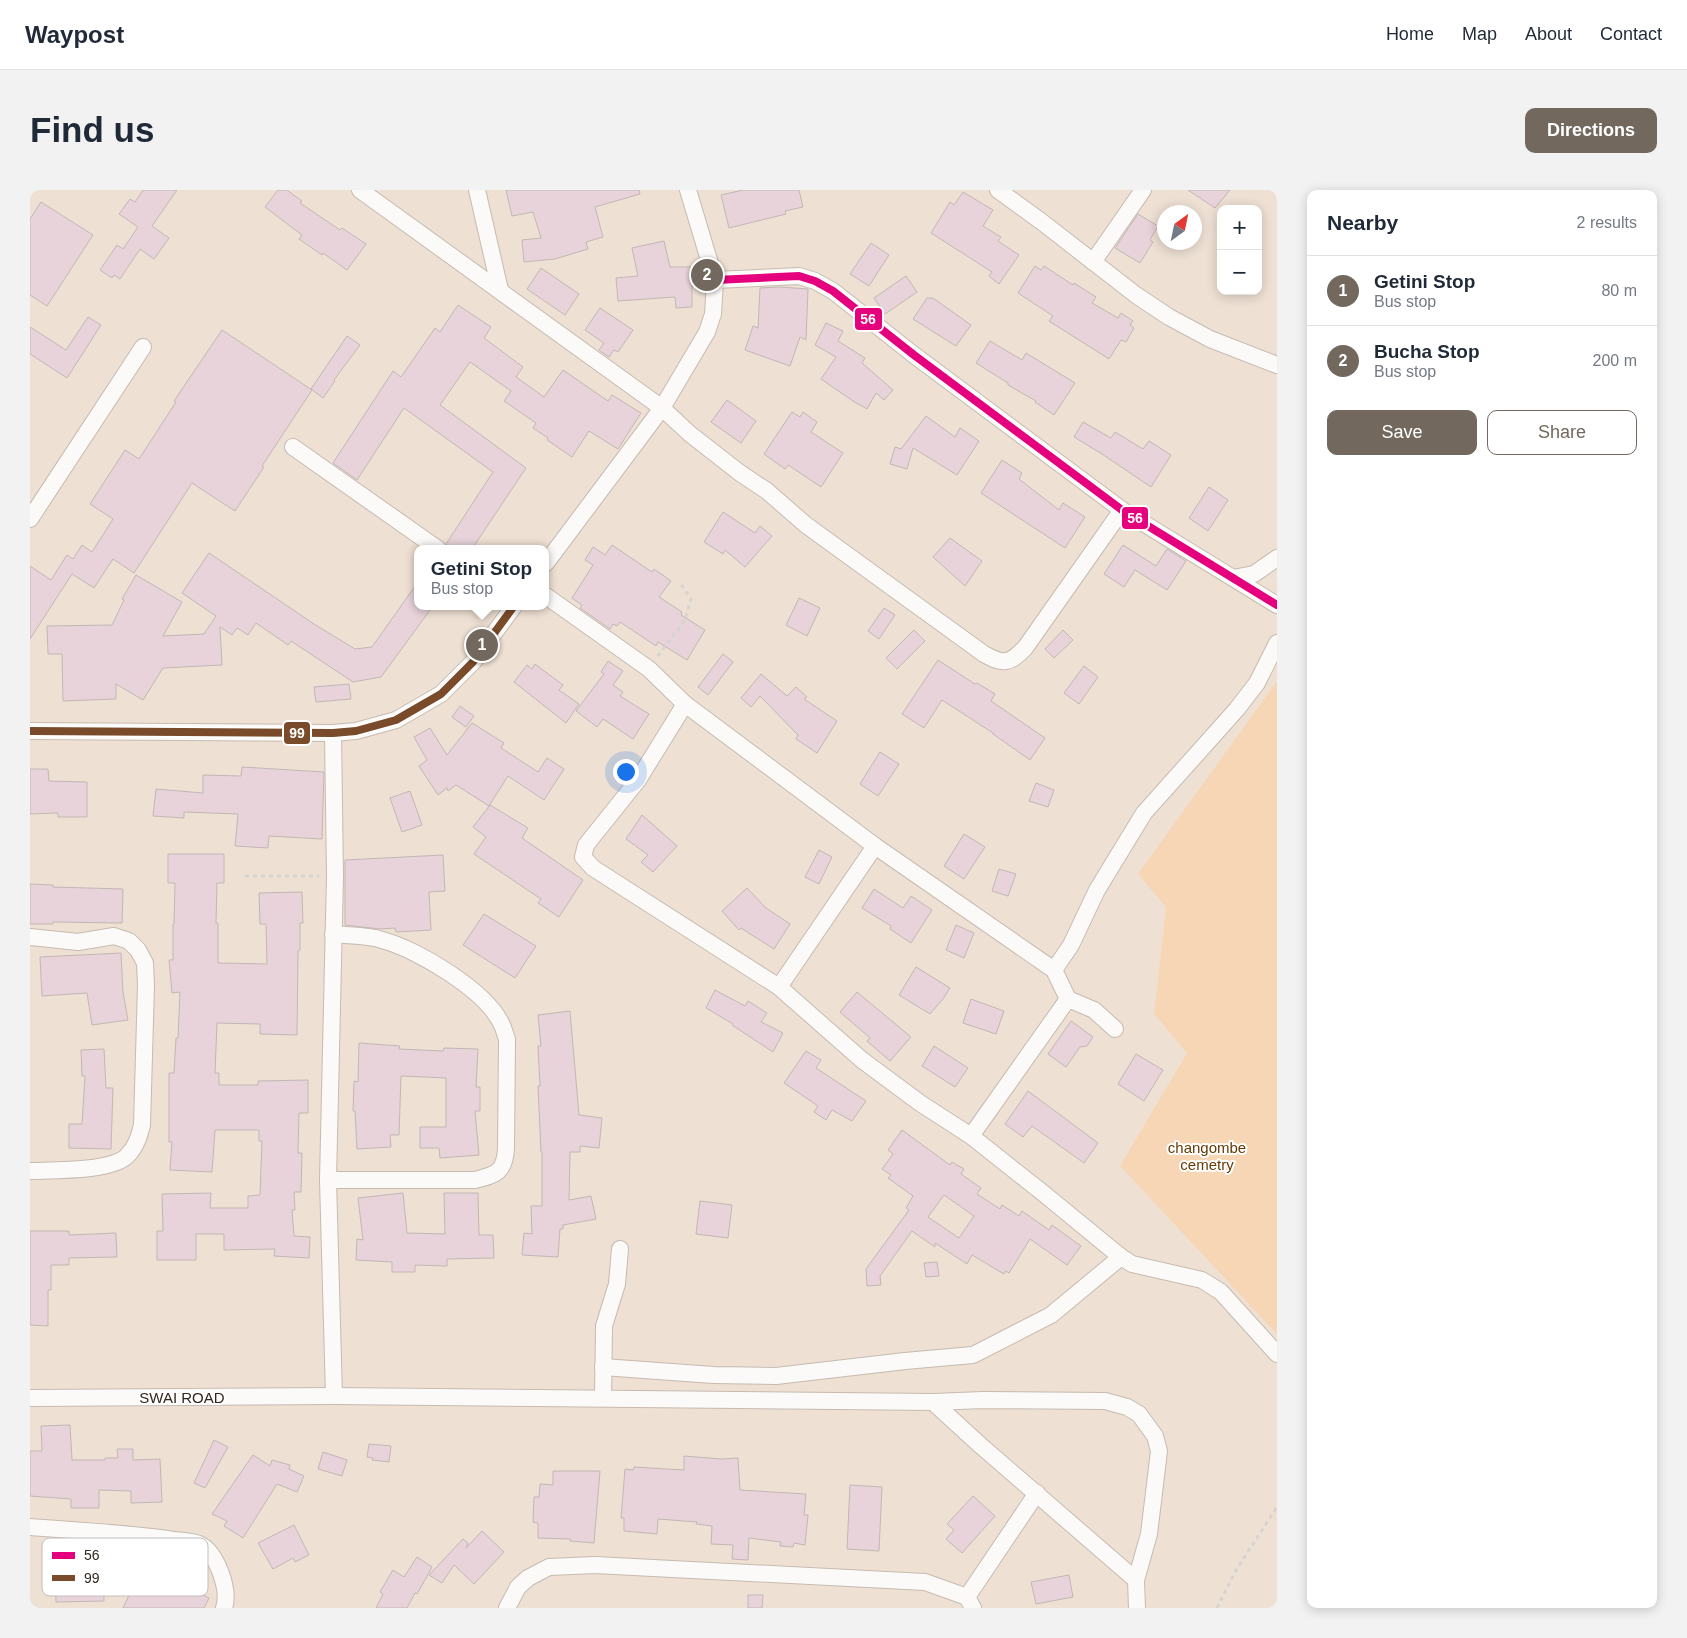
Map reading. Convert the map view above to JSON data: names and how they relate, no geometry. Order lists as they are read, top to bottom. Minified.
{"streets":{"street":["SWAI ROAD"]},"parks":["changombe cemetry"],"lines":["transit line 56","transit line 99"],"legend":["56","99"],"north":"top right","page":{"header":"Waypost","nav":["Home","Map","About","Contact"],"buttons":["Directions",["Save","Share"]],"title":"Find us","heading":["Nearby","2 results"],"map_buttons":["+","−"],"list":[{"mark":"1","name":"Getini Stop","note":"Bus stop","value":"80 m"},{"mark":"2","name":"Bucha Stop","note":"Bus stop","value":"200 m"}],"pins":["2","1"],"popup":["Getini Stop","Bus stop"]}}
